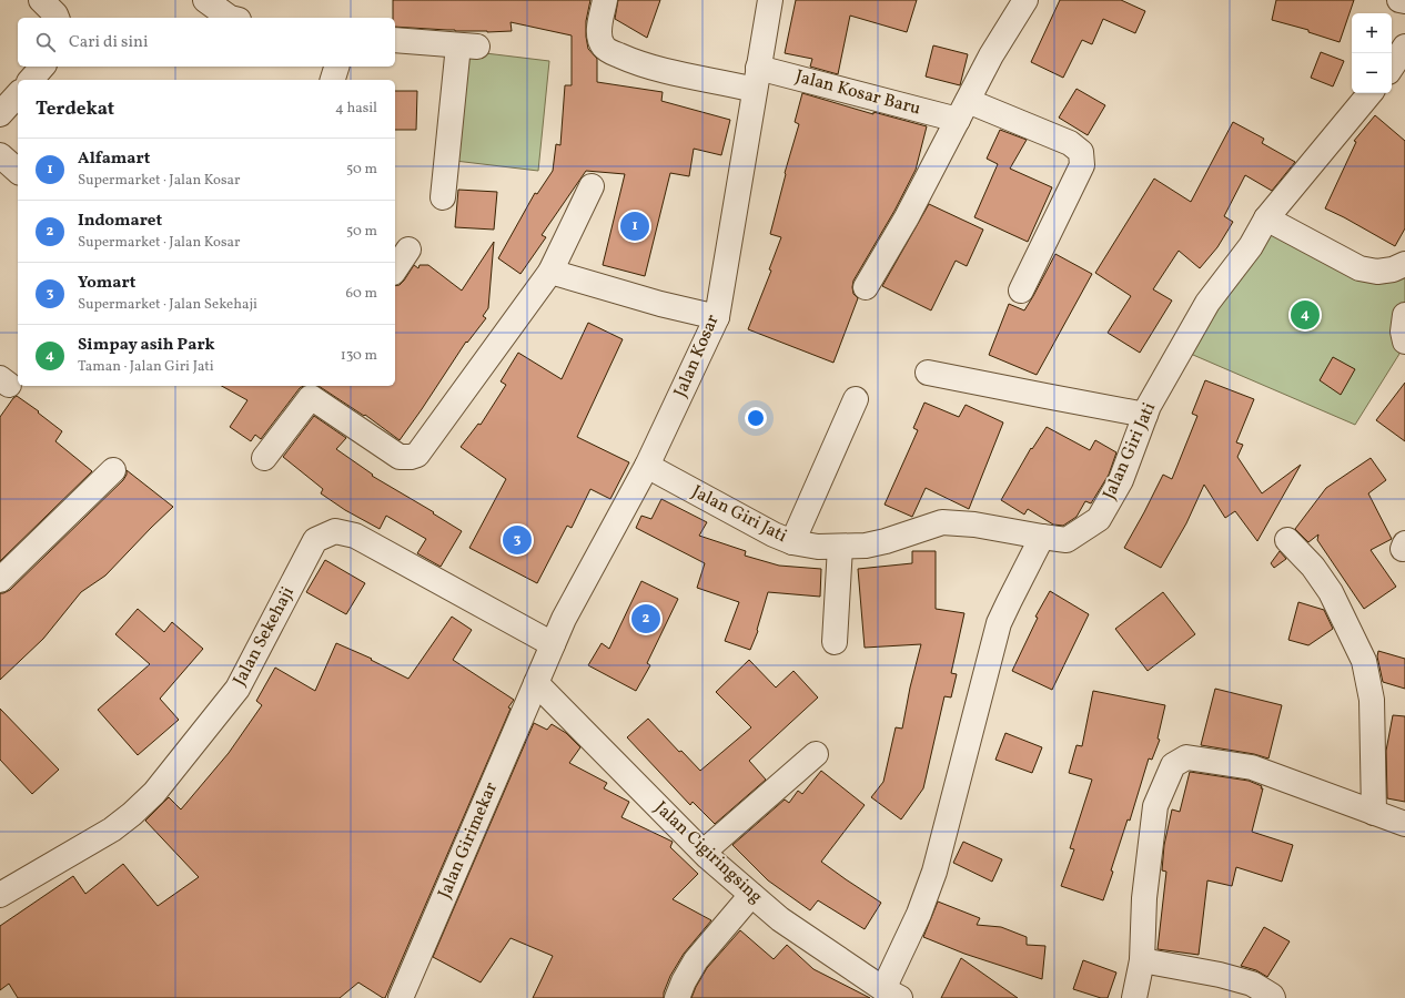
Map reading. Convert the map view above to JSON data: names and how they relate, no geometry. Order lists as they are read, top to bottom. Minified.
{"streets":{"street":["Jalan Kosar Baru","Jalan Kosar","Jalan Giri Jati","Jalan Sekehaji","Jalan Girimekar","Jalan Cigiringsing"]},"crossings":[["Jalan Kosar Baru","Jalan Kosar"],["Jalan Kosar","Jalan Giri Jati"],["Jalan Kosar","Jalan Sekehaji"],["Jalan Kosar","Jalan Girimekar"],["Jalan Kosar","Jalan Cigiringsing"],["Jalan Girimekar","Jalan Cigiringsing"]],"page":{"map_buttons":["+","−"],"search":"Cari di sini","heading":["Terdekat","4 hasil"],"list":[{"mark":"1","name":"Alfamart","note":"Supermarket · Jalan Kosar","value":"50 m"},{"mark":"2","name":"Indomaret","note":"Supermarket · Jalan Kosar","value":"50 m"},{"mark":"3","name":"Yomart","note":"Supermarket · Jalan Sekehaji","value":"60 m"},{"mark":"4","name":"Simpay asih Park","note":"Taman · Jalan Giri Jati","value":"130 m"}],"pins":["1","4","3","2"]}}
